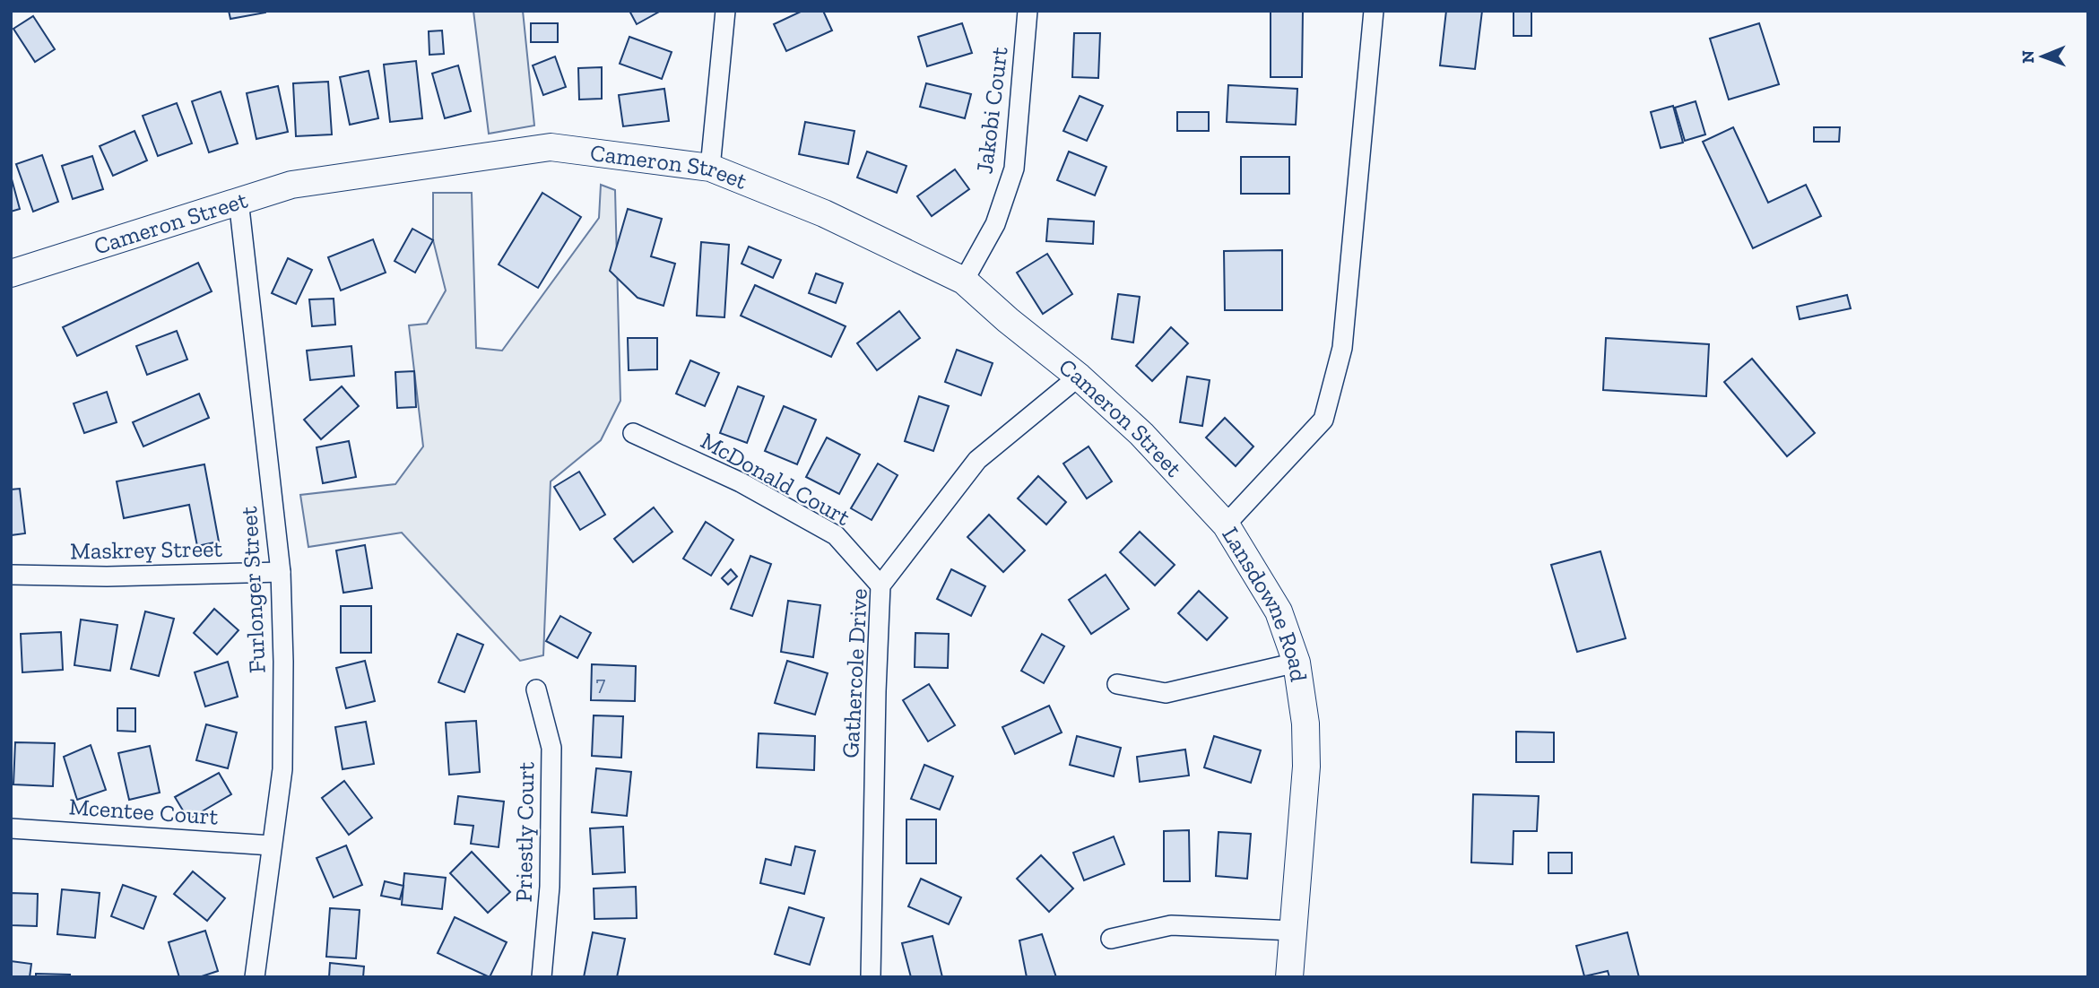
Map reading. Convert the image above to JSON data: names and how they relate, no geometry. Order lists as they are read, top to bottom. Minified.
{"streets":{"street":["Jakobi Court","Cameron Street","McDonald Court","Maskrey Street","Furlonger Street","Lansdowne Road","Gathercole Drive","Mcentee Court","Priestly Court"]},"crossings":[["Jakobi Court","Cameron Street"],["Cameron Street","Furlonger Street"],["Cameron Street","Lansdowne Road"],["Cameron Street","Gathercole Drive"],["McDonald Court","Gathercole Drive"],["Maskrey Street","Furlonger Street"],["Furlonger Street","Mcentee Court"]],"house_numbers":["7"],"north":"left"}
